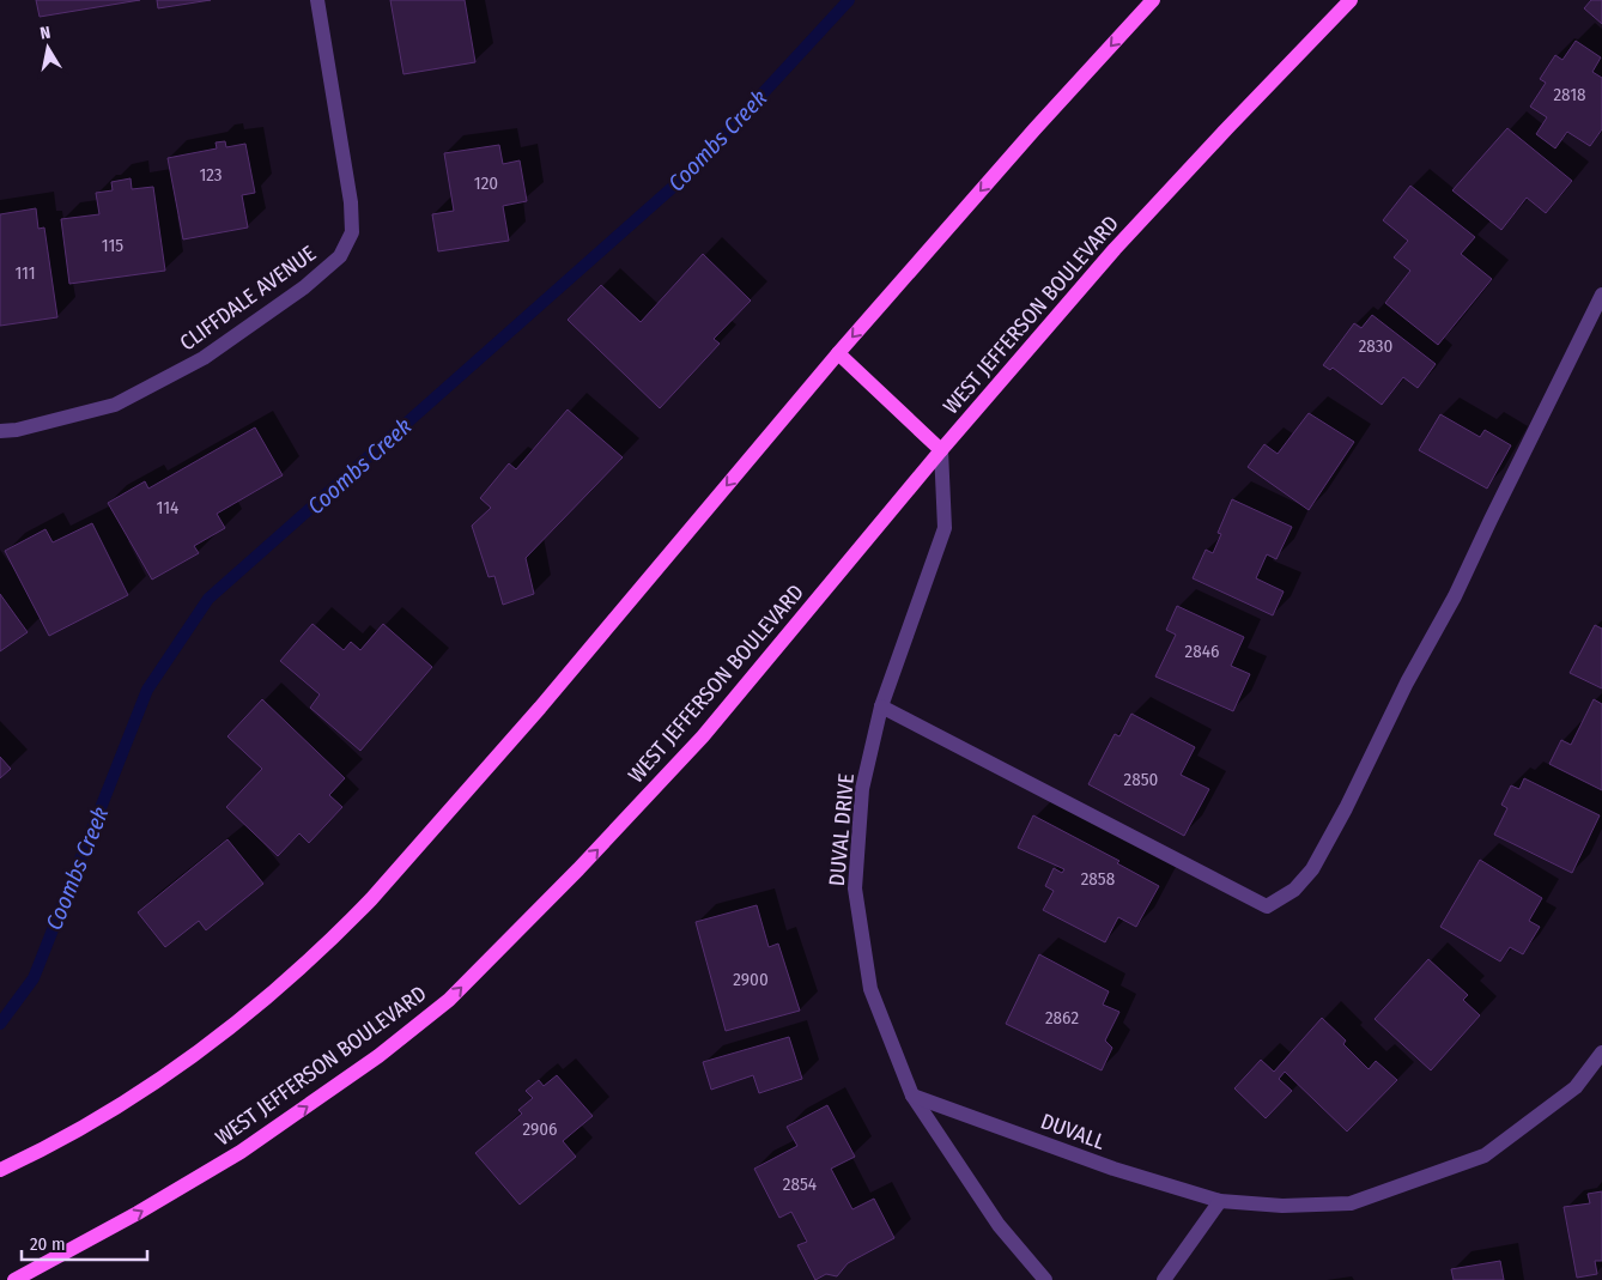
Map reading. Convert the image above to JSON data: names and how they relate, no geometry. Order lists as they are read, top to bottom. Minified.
{"streets":{"main road":["WEST JEFFERSON BOULEVARD"],"street":["CLIFFDALE AVENUE","DUVAL DRIVE","DUVALL"]},"crossings":[["WEST JEFFERSON BOULEVARD","DUVAL DRIVE"],["DUVAL DRIVE","DUVALL"]],"water":["Coombs Creek"],"house_numbers":["2818","123","120","115","111","2830","114","2846","2850","2858","2900","2862","2906","2854"],"scale_bar":"20 m","north":"top"}
